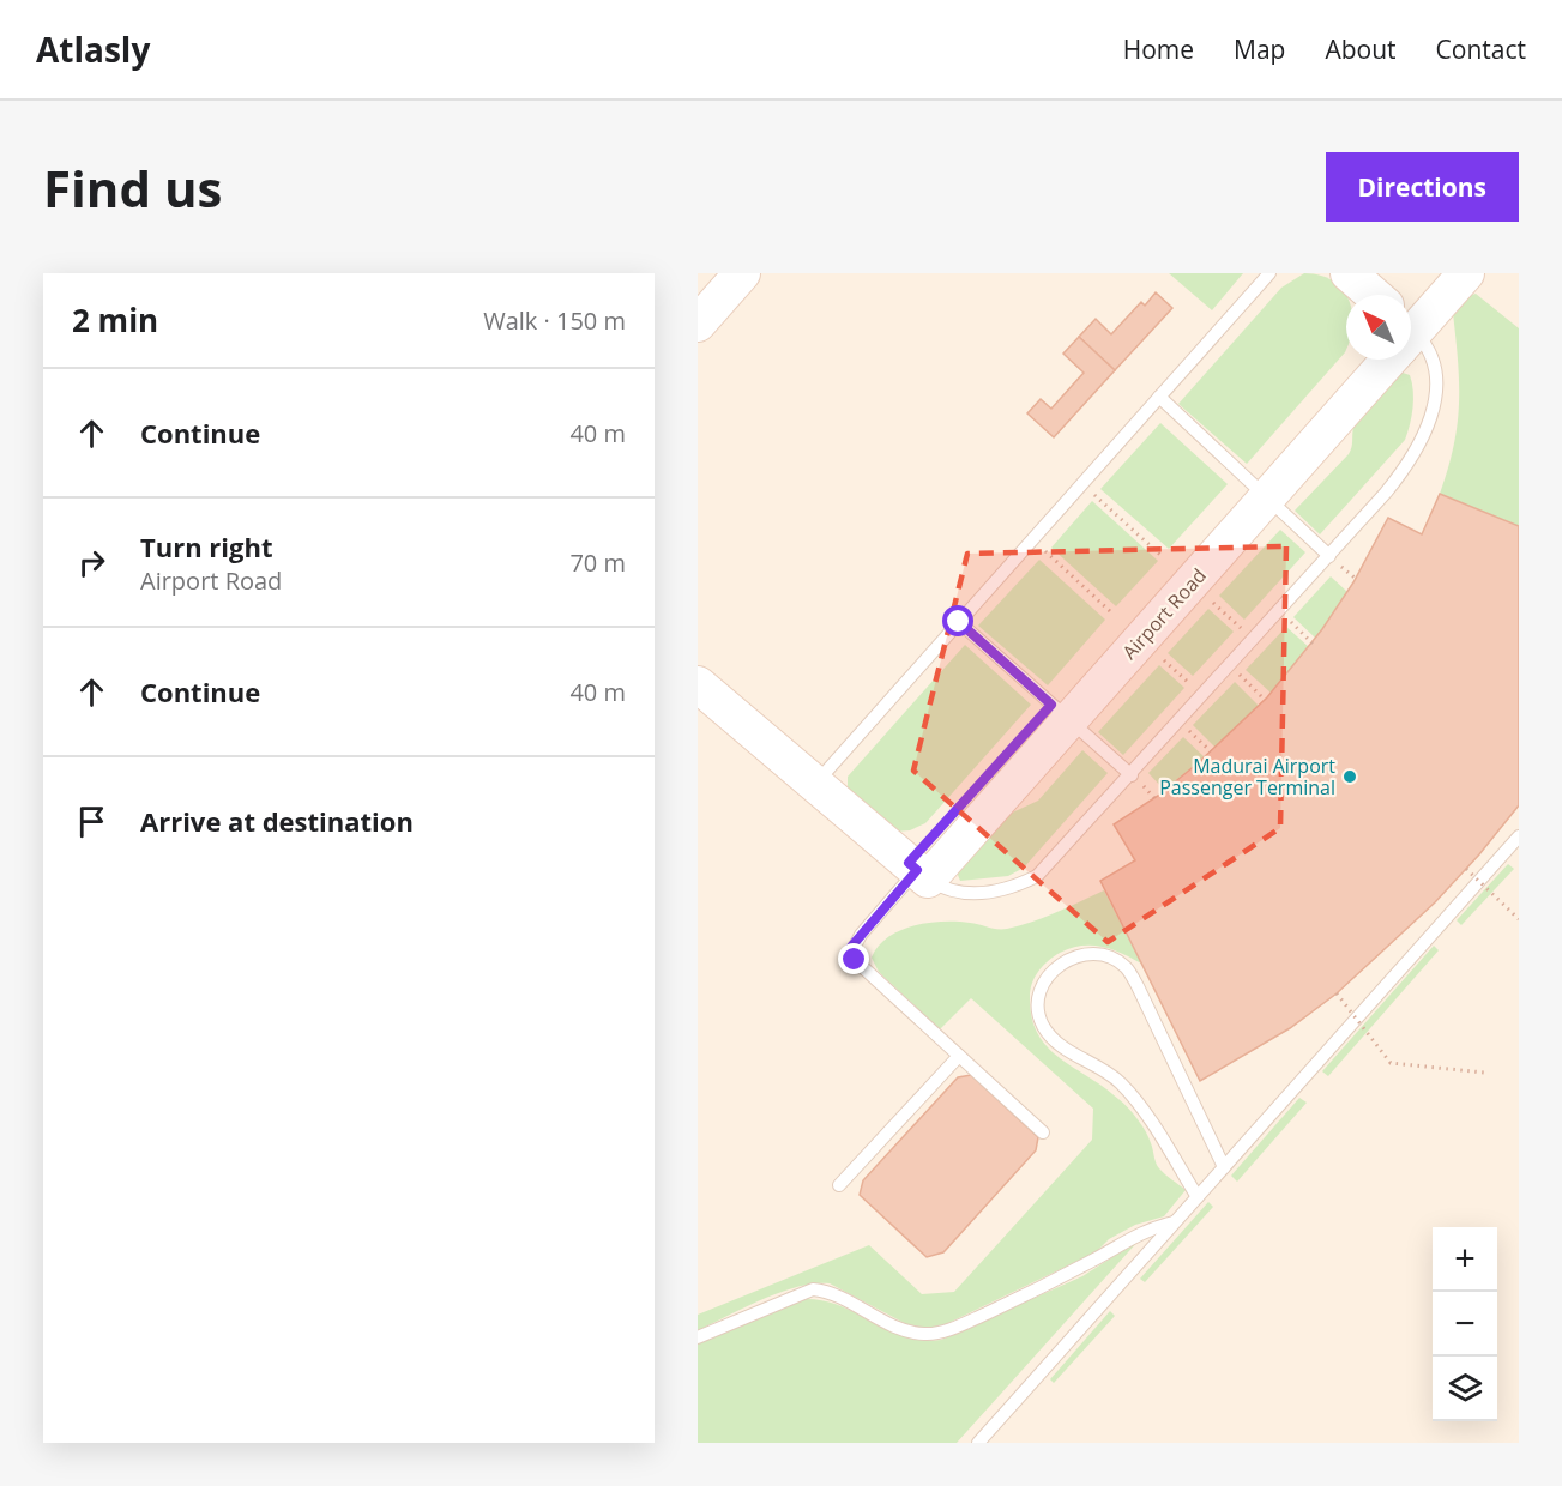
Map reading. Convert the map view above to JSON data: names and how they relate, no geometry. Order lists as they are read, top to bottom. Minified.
{"streets":{"main road":["Airport Road"]},"places":["Madurai Airport Passenger Terminal"],"north":"top left","page":{"header":"Atlasly","nav":["Home","Map","About","Contact"],"buttons":"Directions","title":"Find us","heading":["2 min","Walk · 150 m"],"list":[["Continue","40 m"],["Turn right","Airport Road","70 m"],["Continue","40 m"],"Arrive at destination"],"map_buttons":["+","−"]}}
